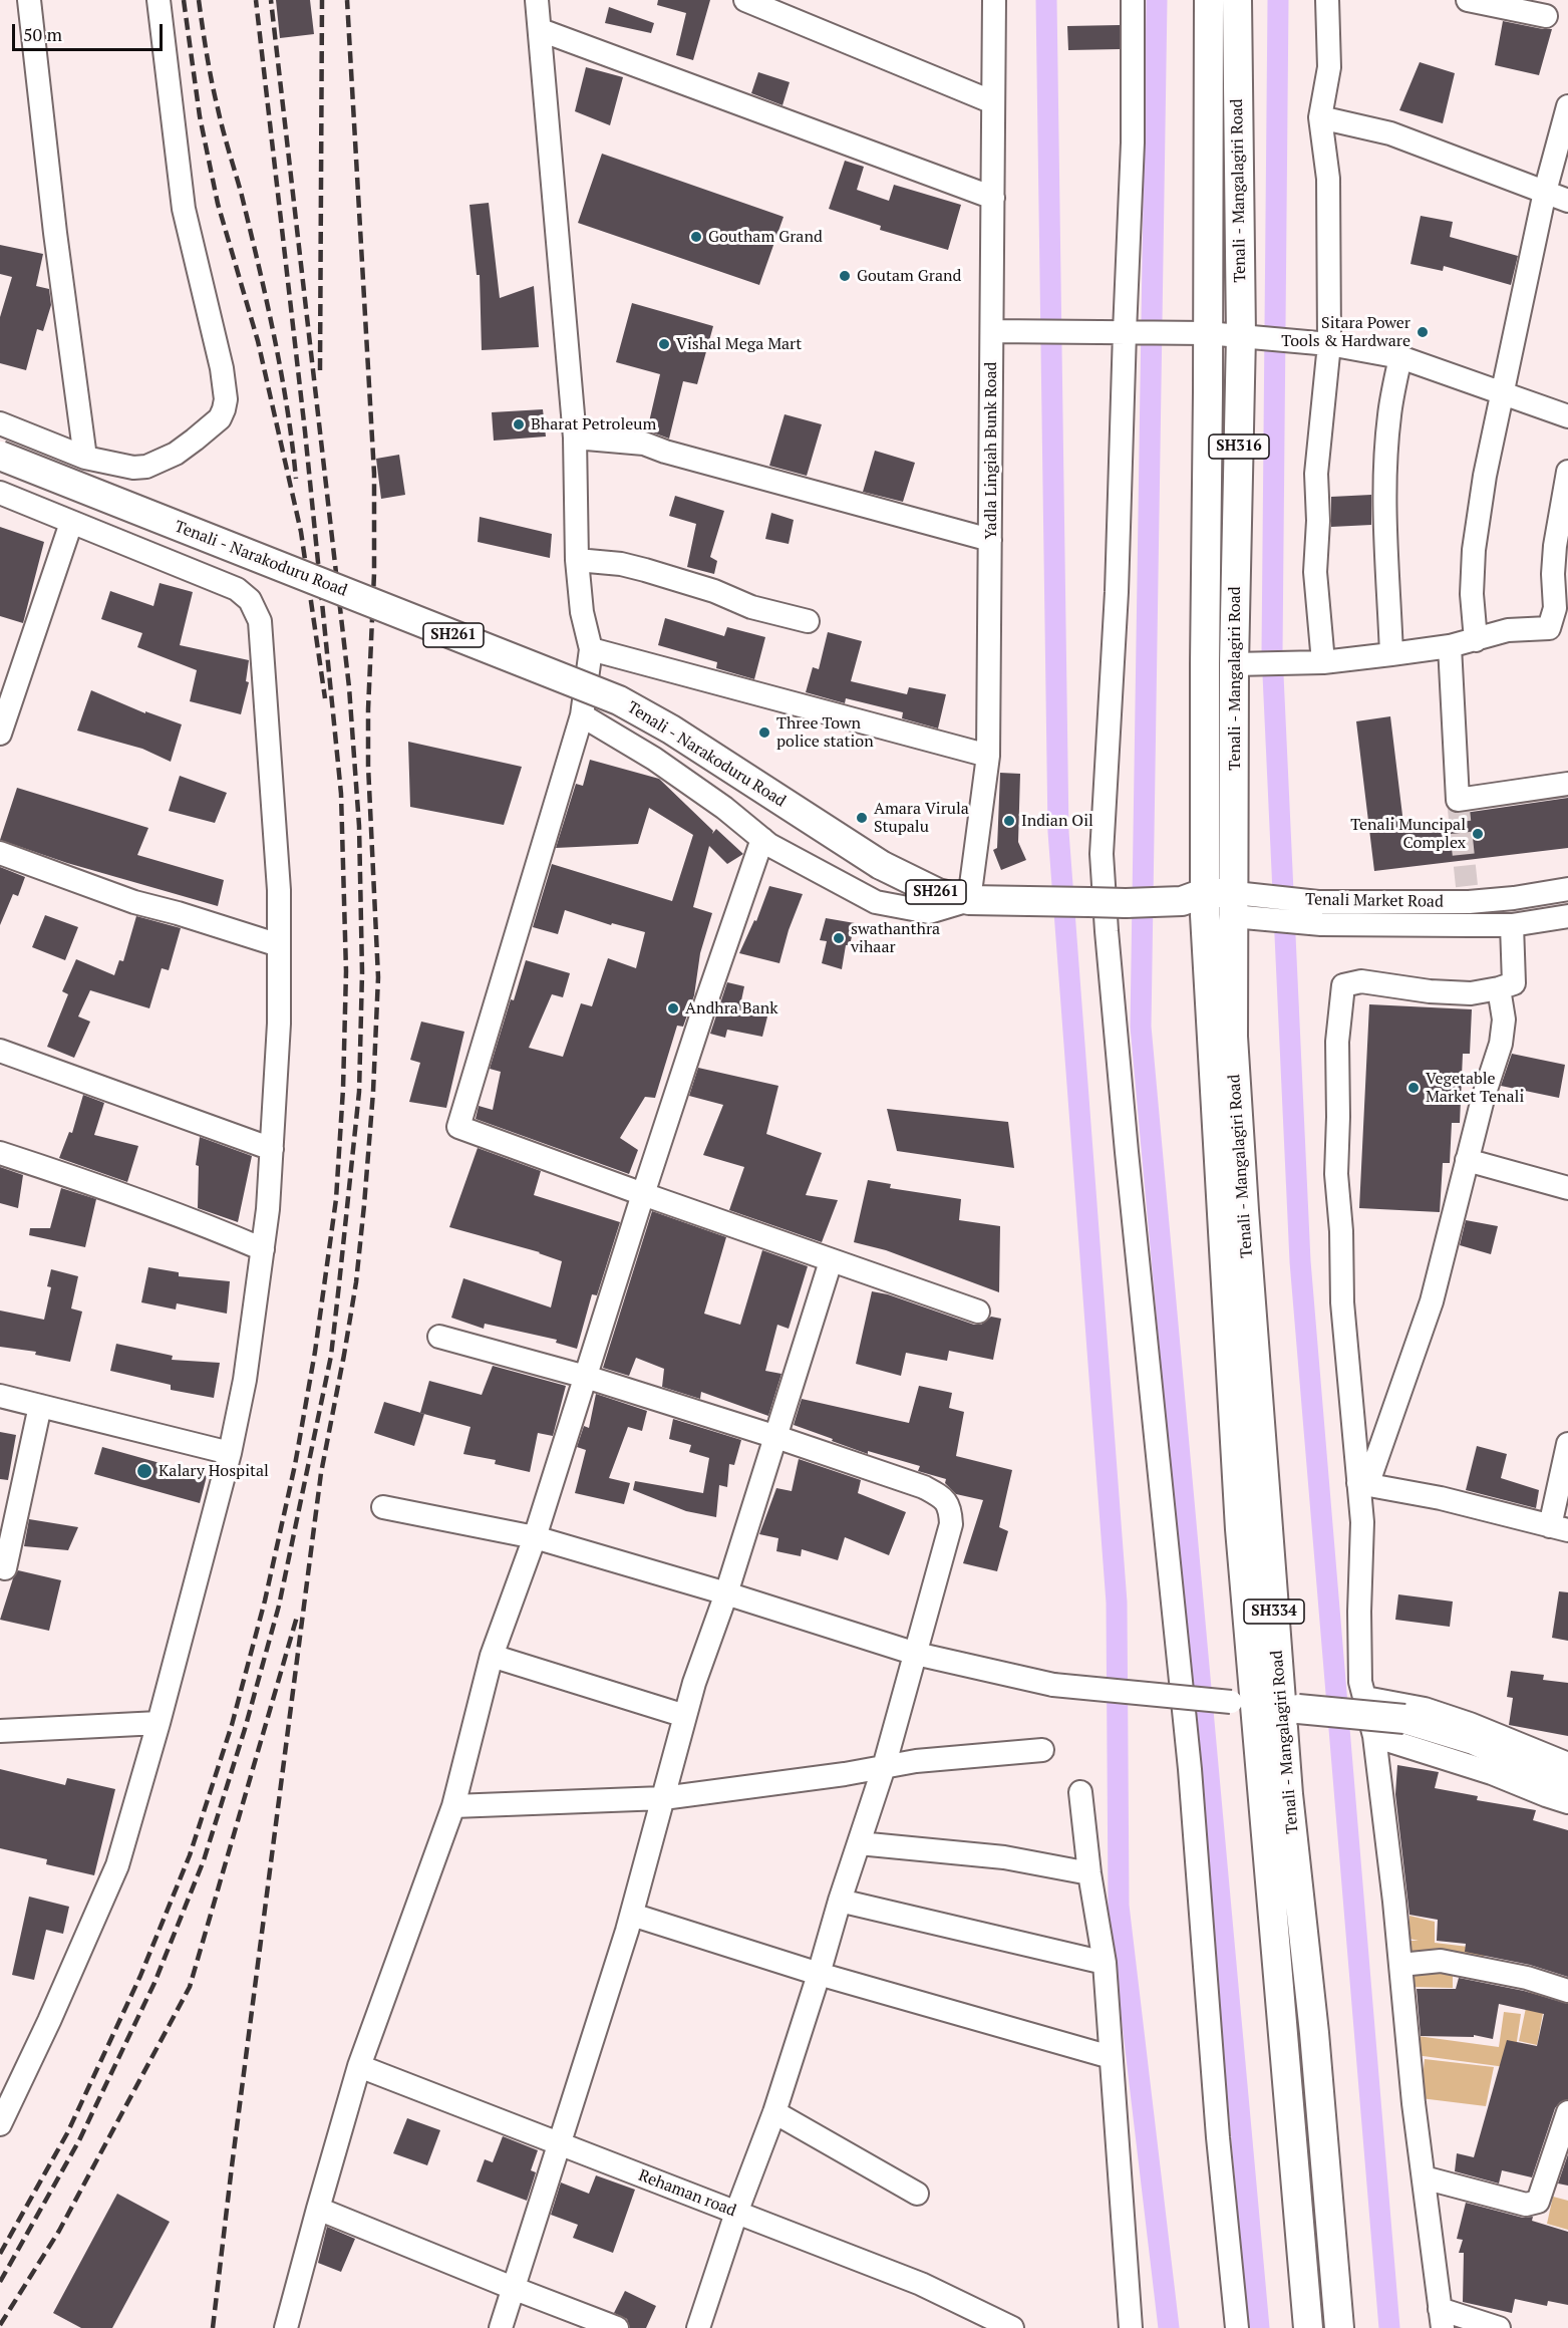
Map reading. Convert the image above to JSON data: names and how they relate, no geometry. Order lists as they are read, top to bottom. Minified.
{"streets":{"main road":["Tenali - Mangalagiri Road","SH316","Tenali - Narakoduru Road","SH261","SH334"],"street":["Yadla Lingiah Bunk Road","Tenali Market Road","Rehaman road"]},"crossings":[["Tenali - Mangalagiri Road","Tenali - Narakoduru Road"],["Tenali - Mangalagiri Road","Tenali Market Road"],["Tenali - Mangalagiri Road","SH334"],["Yadla Lingiah Bunk Road","Tenali - Narakoduru Road"],["Tenali - Narakoduru Road","Tenali Market Road"],["Tenali - Narakoduru Road","SH334"],["Tenali Market Road","SH334"]],"places":["Goutham Grand","Goutam Grand","Sitara Power Tools & Hardware","Vishal Mega Mart","Bharat Petroleum","Three Town police station","Amara Virula Stupalu","Indian Oil","Tenali Muncipal Complex","swathanthra vihaar","Andhra Bank","Vegetable Market Tenali","Kalary Hospital"],"scale_bar":"50 m"}
